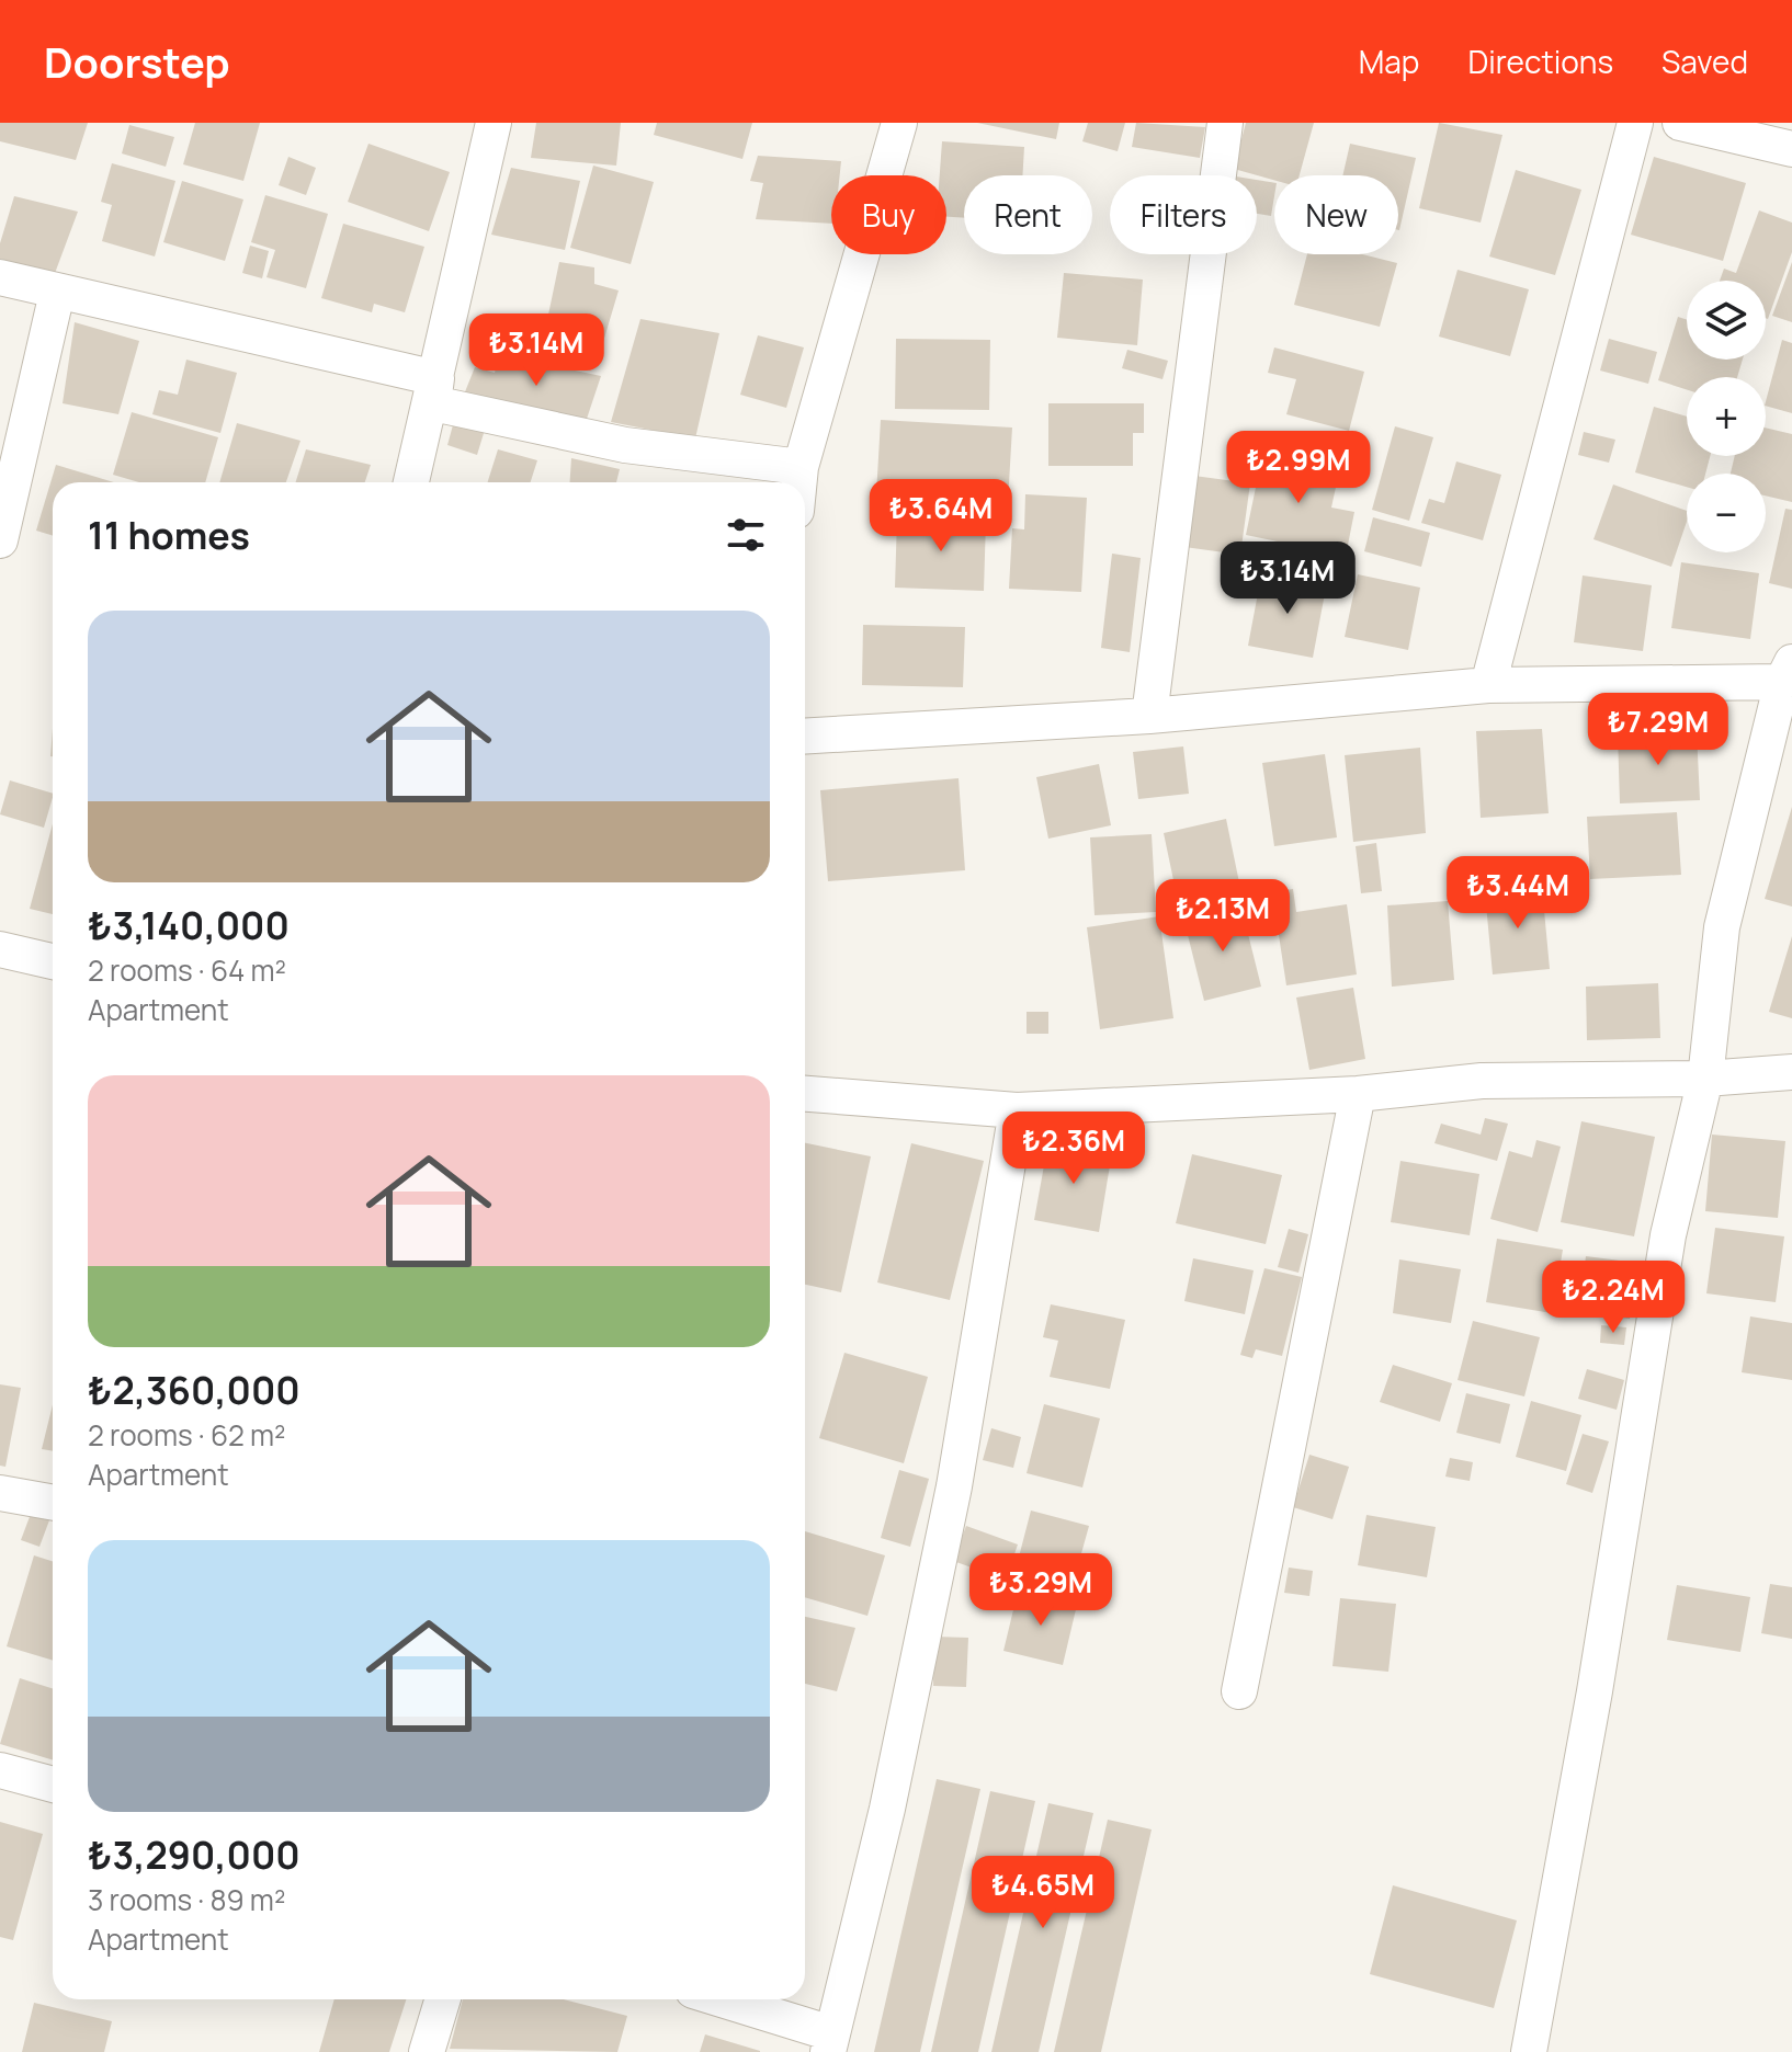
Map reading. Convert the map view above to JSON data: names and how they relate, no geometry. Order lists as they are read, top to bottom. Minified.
{"page":{"header":"Doorstep","nav":["Map","Directions","Saved"],"chip":["Buy","Rent","Filters","New"],"map_buttons":["+","−"],"price":["₺3.14M","₺2.99M","₺3.64M","₺3.14M","₺7.29M","₺3.44M","₺2.13M","₺2.36M","₺2.24M","₺3.29M","₺4.65M"],"heading":"11 homes","list":[{"name":"₺3,140,000","note":"2 rooms · 64 m² · Apartment"},{"name":"₺2,360,000","note":"2 rooms · 62 m² · Apartment"},{"name":"₺3,290,000","note":"3 rooms · 89 m² · Apartment"}]}}
